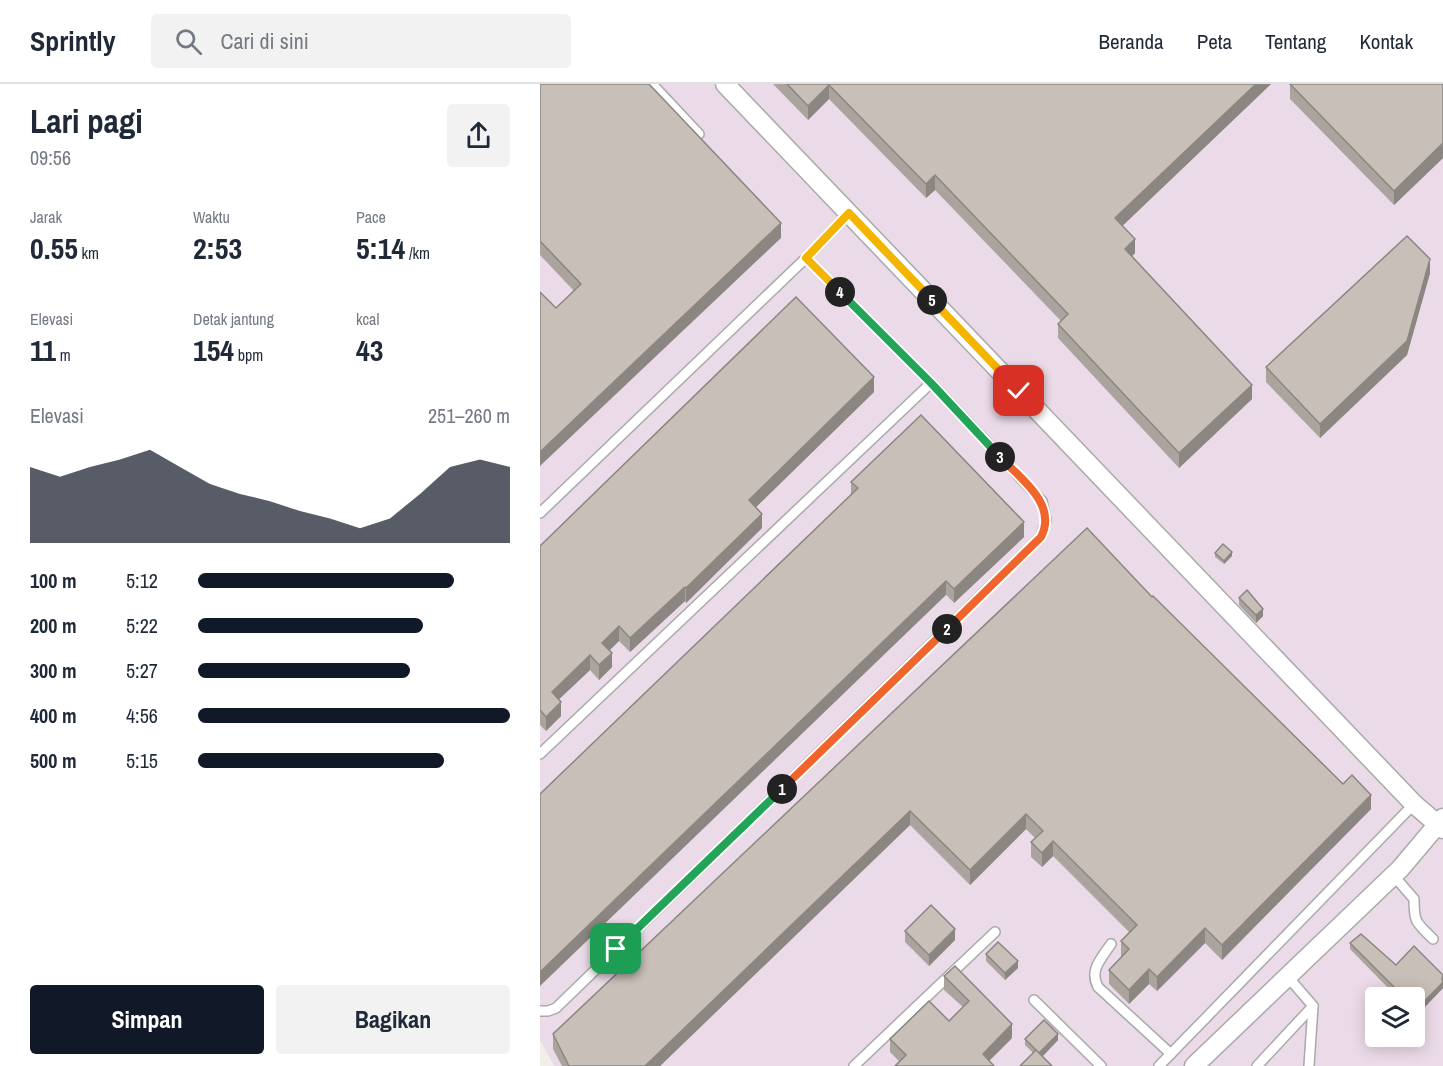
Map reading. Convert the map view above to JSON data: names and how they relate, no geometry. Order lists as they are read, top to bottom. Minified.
{"page":{"header":"Sprintly","search":"Cari di sini","nav":["Beranda","Peta","Tentang","Kontak"],"heading":["Lari pagi","09:56"],"stats":[["Jarak","0.55 km"],["Waktu","2:53"],["Pace","5:14 /km"],["Elevasi","11 m"],["Detak jantung","154 bpm"],["kcal","43"]],"pins":["4","5","3","2","1"],"chart":["Elevasi","251–260 m"],"list":[{"name":"100 m","note":"5:12"},{"name":"200 m","note":"5:22"},{"name":"300 m","note":"5:27"},{"name":"400 m","note":"4:56"},{"name":"500 m","note":"5:15"}],"buttons":["Simpan","Bagikan"]}}
